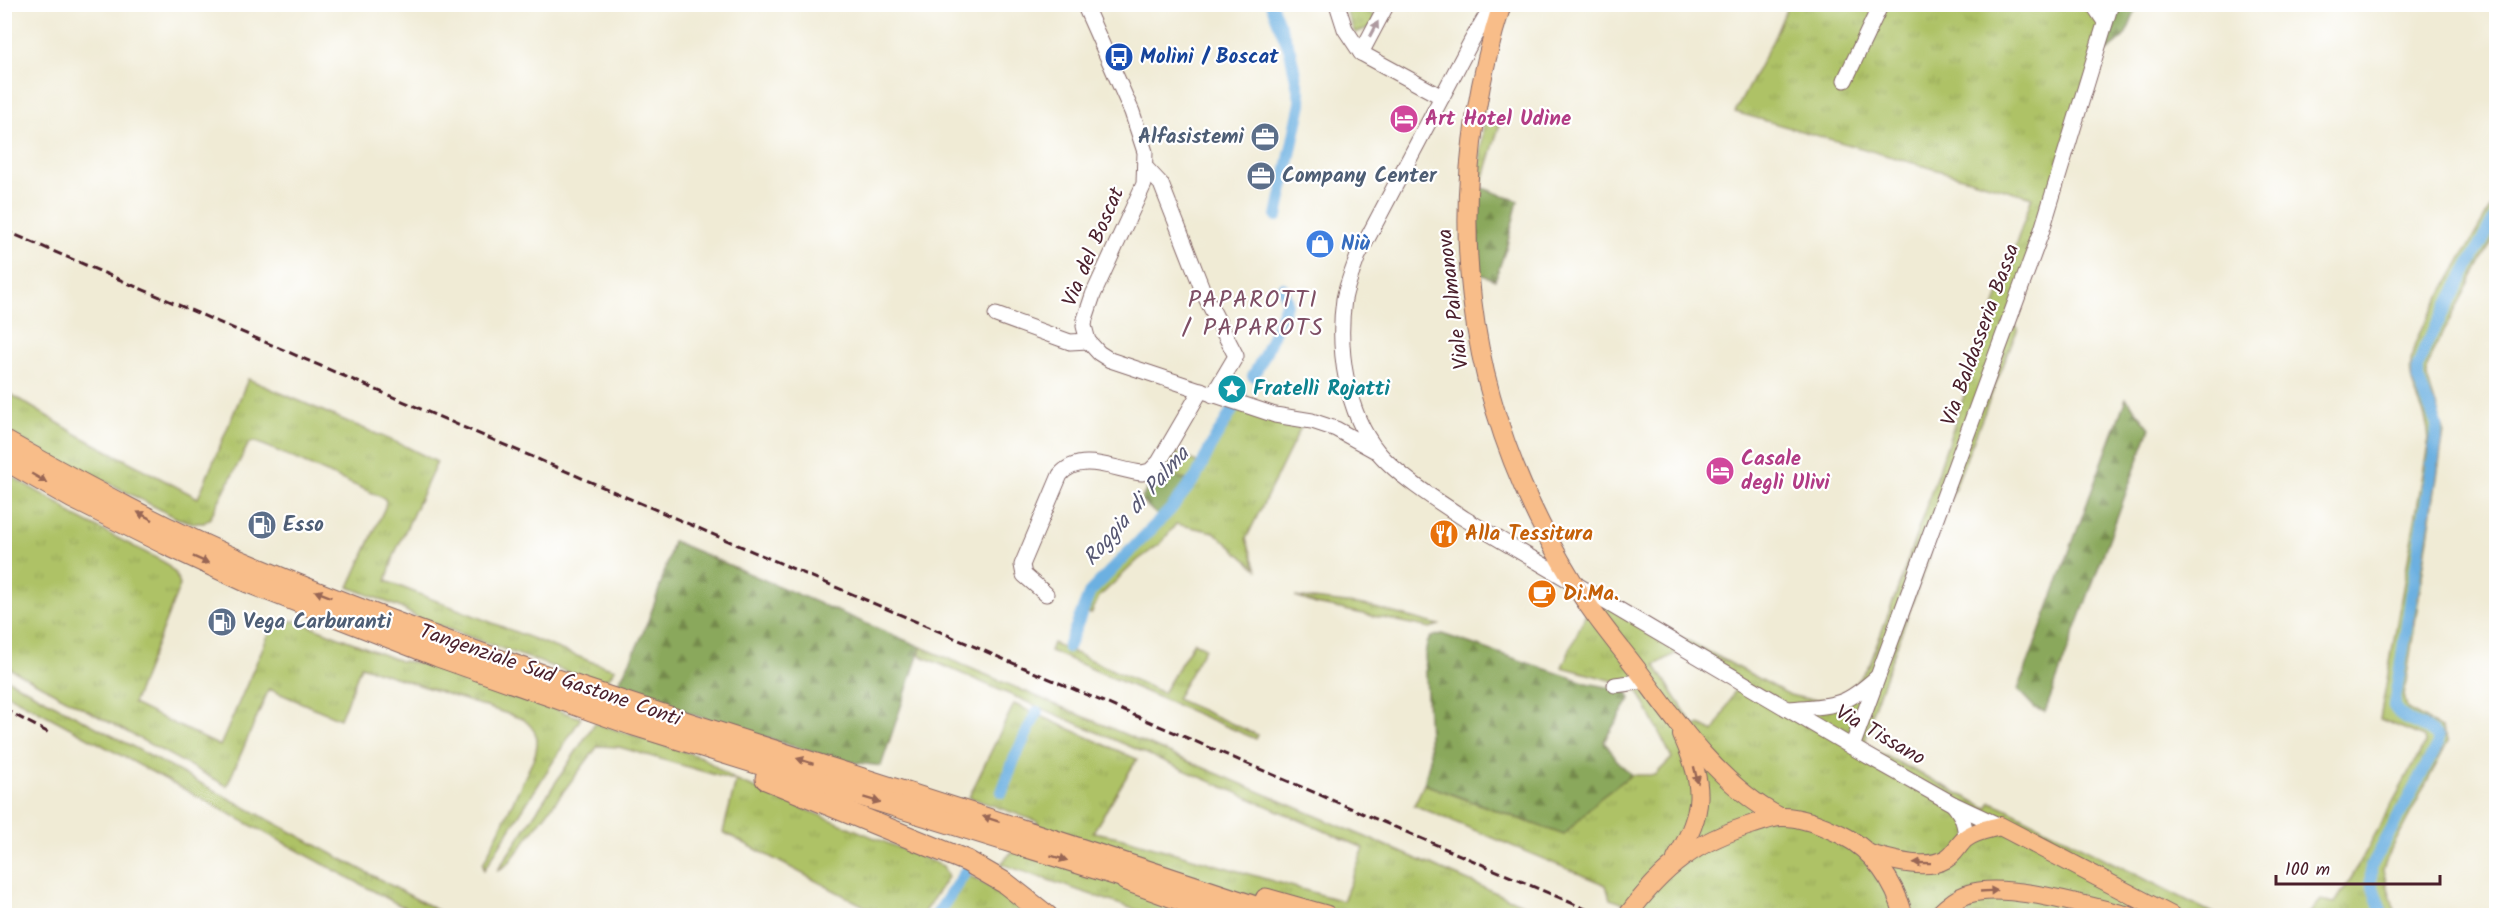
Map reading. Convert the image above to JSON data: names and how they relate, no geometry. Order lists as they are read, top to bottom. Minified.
{"streets":{"highway":["Tangenziale Sud Gastone Conti"],"main road":["Viale Palmanova","Via Tissano"],"street":["Via del Boscat","Via Baldasseria Bassa"]},"crossings":[["Viale Palmanova","Via Tissano"],["Via Baldasseria Bassa","Via Tissano"]],"districts":["PAPAROTTI / PAPAROTS"],"water":["Roggia di Palma"],"places":{"bus stop":["Molini / Boscat"],"hotel":["Art Hotel Udine","Casale degli Ulivi"],"office":["Alfasistemi","Company Center"],"shop":["Niù"],"place":["Fratelli Rojatti"],"fuel station":["Esso","Vega Carburanti"],"restaurant":["Alla Tessitura"],"cafe":["Di.Ma."]},"scale_bar":"100 m"}
